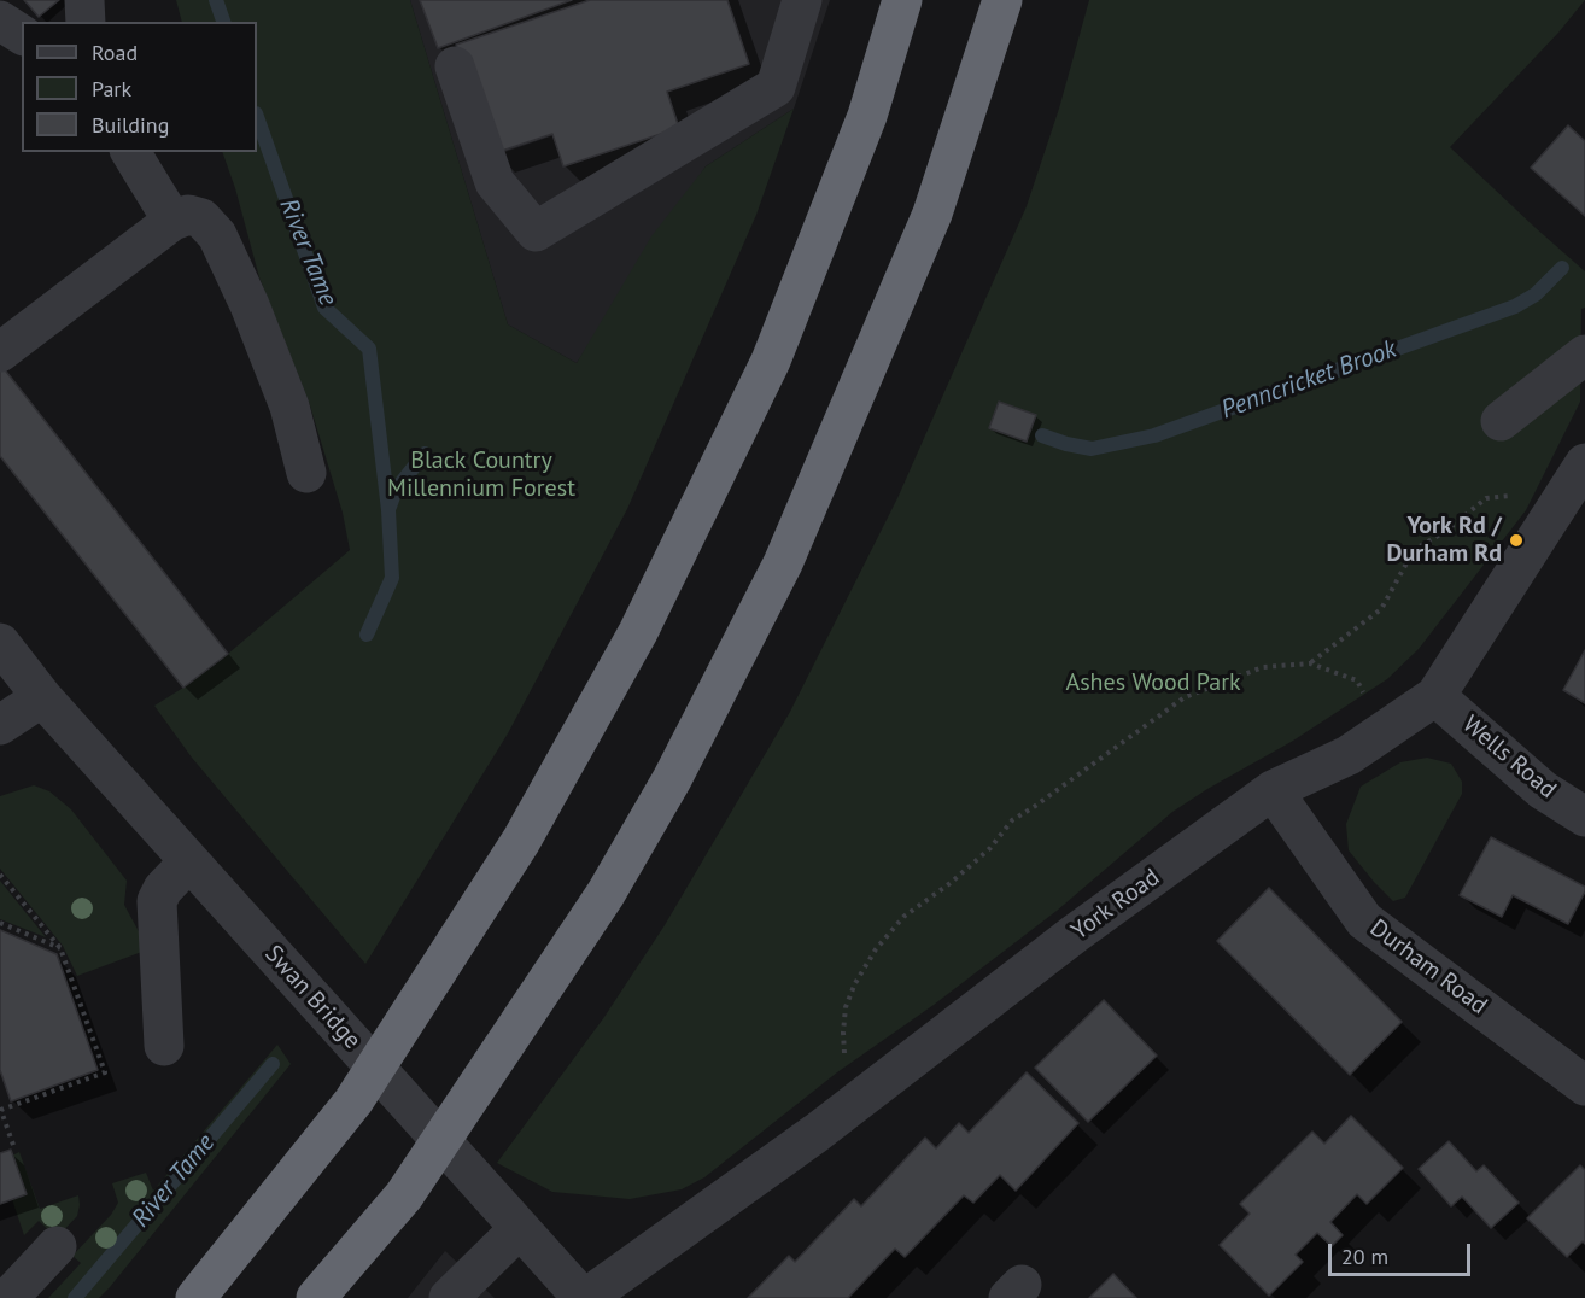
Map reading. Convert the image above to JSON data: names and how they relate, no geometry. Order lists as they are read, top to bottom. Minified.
{"streets":{"street":["Wells Road","York Road","Durham Road","Swan Bridge"]},"crossings":[["Wells Road","York Road"],["York Road","Durham Road"],["York Road","Swan Bridge"]],"water":["River Tame","Penncricket Brook"],"parks":["Black Country Millennium Forest","Ashes Wood Park"],"places":["York Rd / Durham Rd"],"legend":["Road","Park","Building"],"scale_bar":"20 m"}
